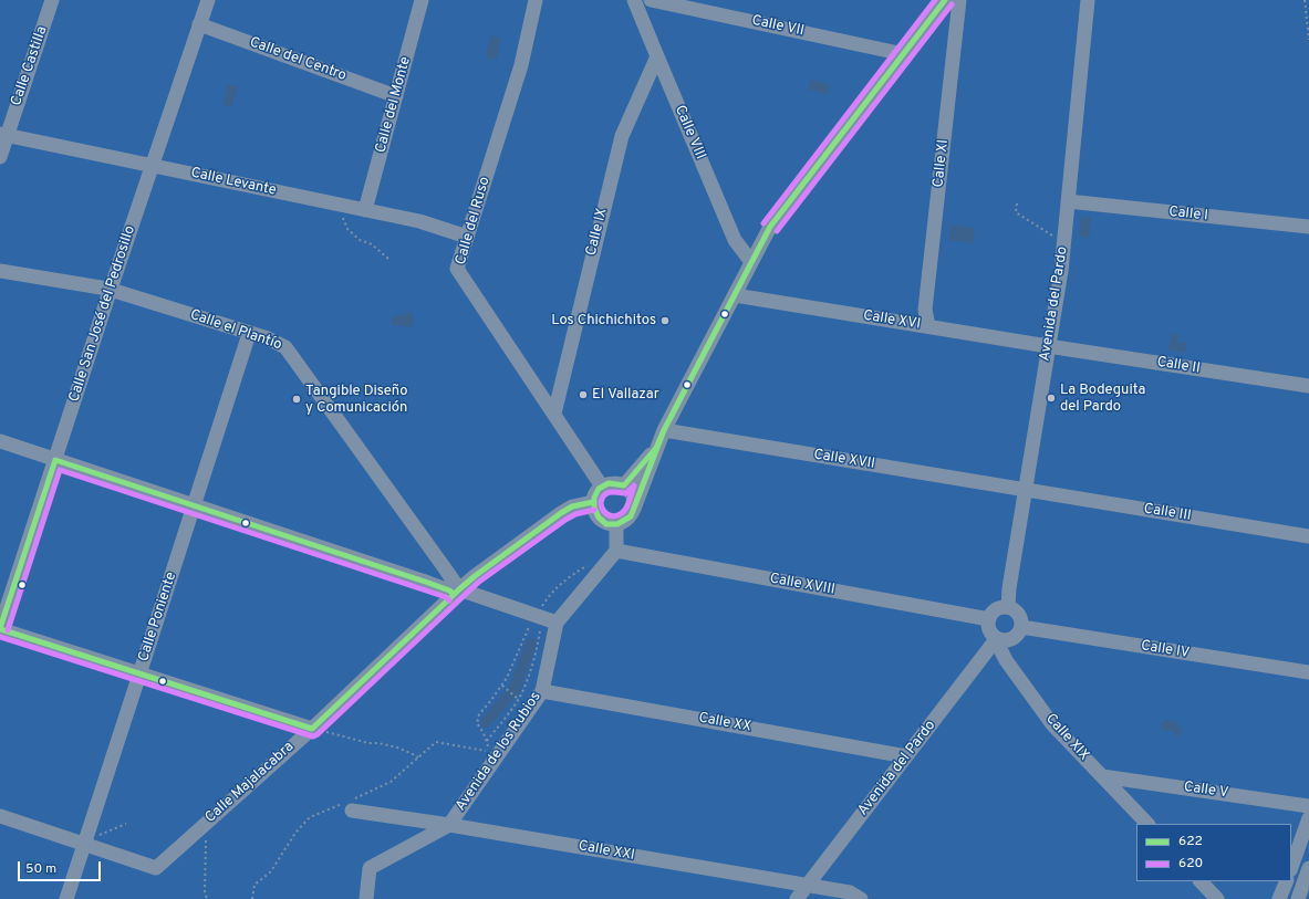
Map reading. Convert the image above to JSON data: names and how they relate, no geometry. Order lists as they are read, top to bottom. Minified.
{"streets":{"street":["Calle VII","Calle del Centro","Calle Castilla","Calle del Monte","Calle VIII","Calle XI","Calle Levante","Calle I","Calle del Ruso","Calle IX","Avenida del Pardo","Calle San José del Pedrosillo","Calle XVI","Calle el Plantío","Calle II","Calle XVII","Calle III","Calle XVIII","Calle Poniente","Calle IV","Calle XX","Calle XIX","Avenida de los Rubios","Calle Majalacabra","Calle V","Calle XXI"]},"crossings":[["Calle del Centro","Calle del Monte"],["Calle del Centro","Calle San José del Pedrosillo"],["Calle Castilla","Calle Levante"],["Calle del Monte","Calle Levante"],["Calle VIII","Calle IX"],["Calle XI","Calle XVI"],["Calle Levante","Calle del Ruso"],["Calle Levante","Calle San José del Pedrosillo"],["Calle I","Avenida del Pardo"],["Calle del Ruso","Calle IX"],["Calle del Ruso","Calle Majalacabra"],["Avenida del Pardo","Calle XVI"],["Avenida del Pardo","Calle II"],["Avenida del Pardo","Calle XVII"],["Avenida del Pardo","Calle III"],["Avenida del Pardo","Calle XVIII"],["Avenida del Pardo","Calle IV"],["Avenida del Pardo","Calle XX"],["Avenida del Pardo","Calle XIX"],["Avenida del Pardo","Calle XXI"],["Calle San José del Pedrosillo","Calle el Plantío"],["Calle XVI","Calle II"],["Calle el Plantío","Calle Poniente"],["Calle el Plantío","Calle Majalacabra"],["Calle XVII","Calle III"],["Calle XVIII","Calle IV"],["Calle XVIII","Calle XIX"],["Calle XVIII","Avenida de los Rubios"],["Calle Poniente","Calle Majalacabra"],["Calle IV","Calle XIX"],["Calle XX","Avenida de los Rubios"],["Calle XIX","Calle V"],["Avenida de los Rubios","Calle XXI"]],"places":["Los Chichichitos","El Vallazar","La Bodeguita del Pardo","Tangible Diseño y Comunicación"],"lines":["transit line 622","transit line 620"],"legend":["622","620"],"scale_bar":"50 m"}
